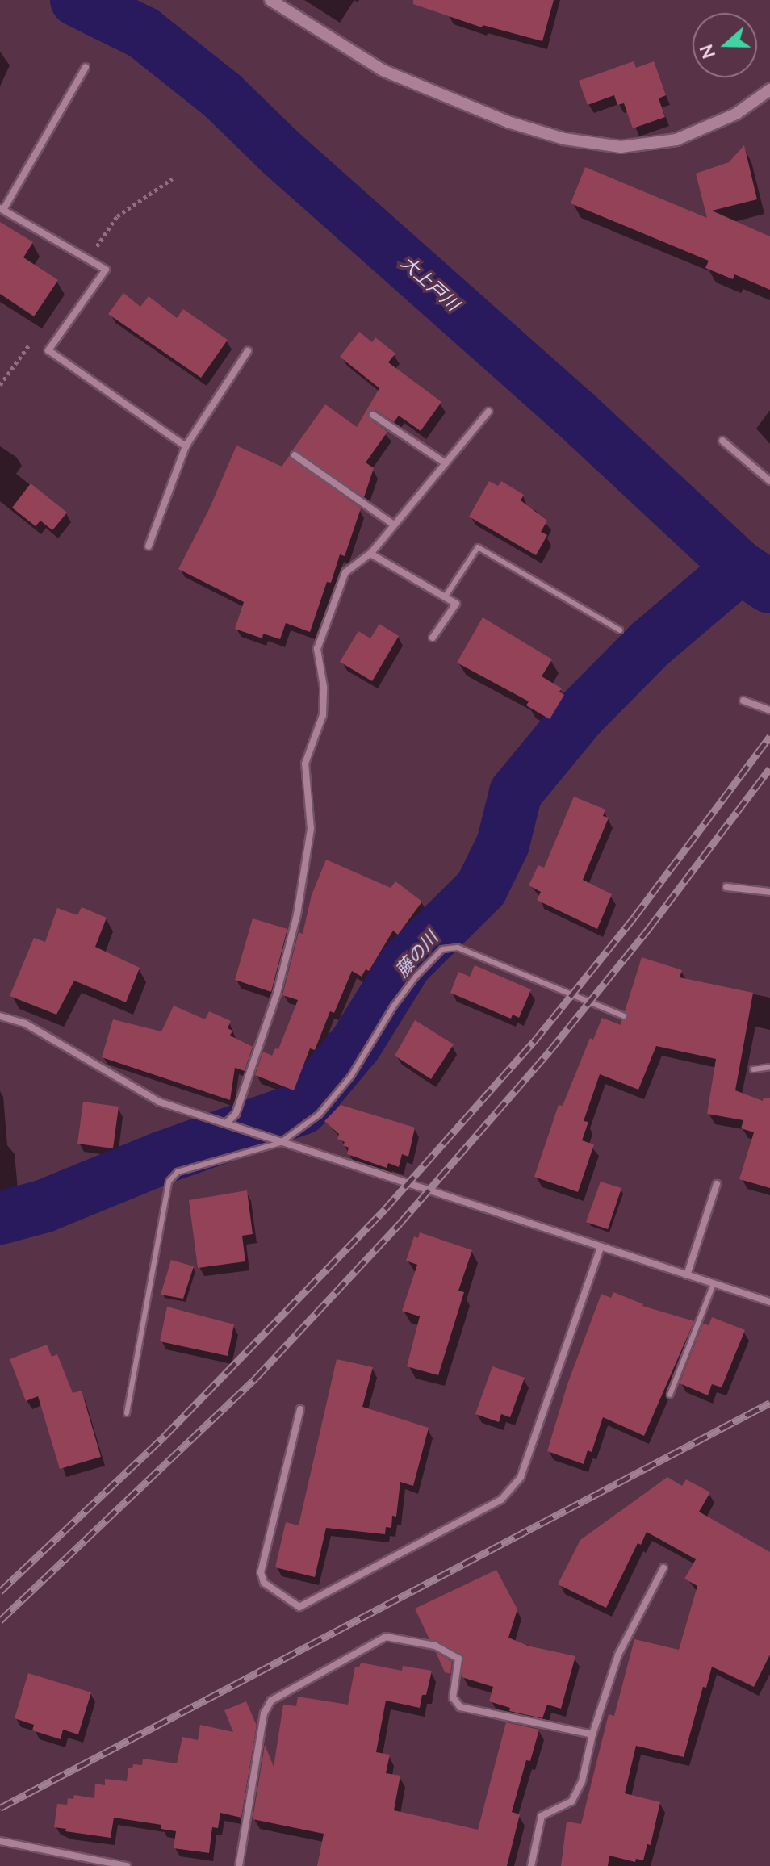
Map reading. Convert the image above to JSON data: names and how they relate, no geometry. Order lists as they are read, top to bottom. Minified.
{"water":["大上戸川","藤の川"],"north":"left"}
